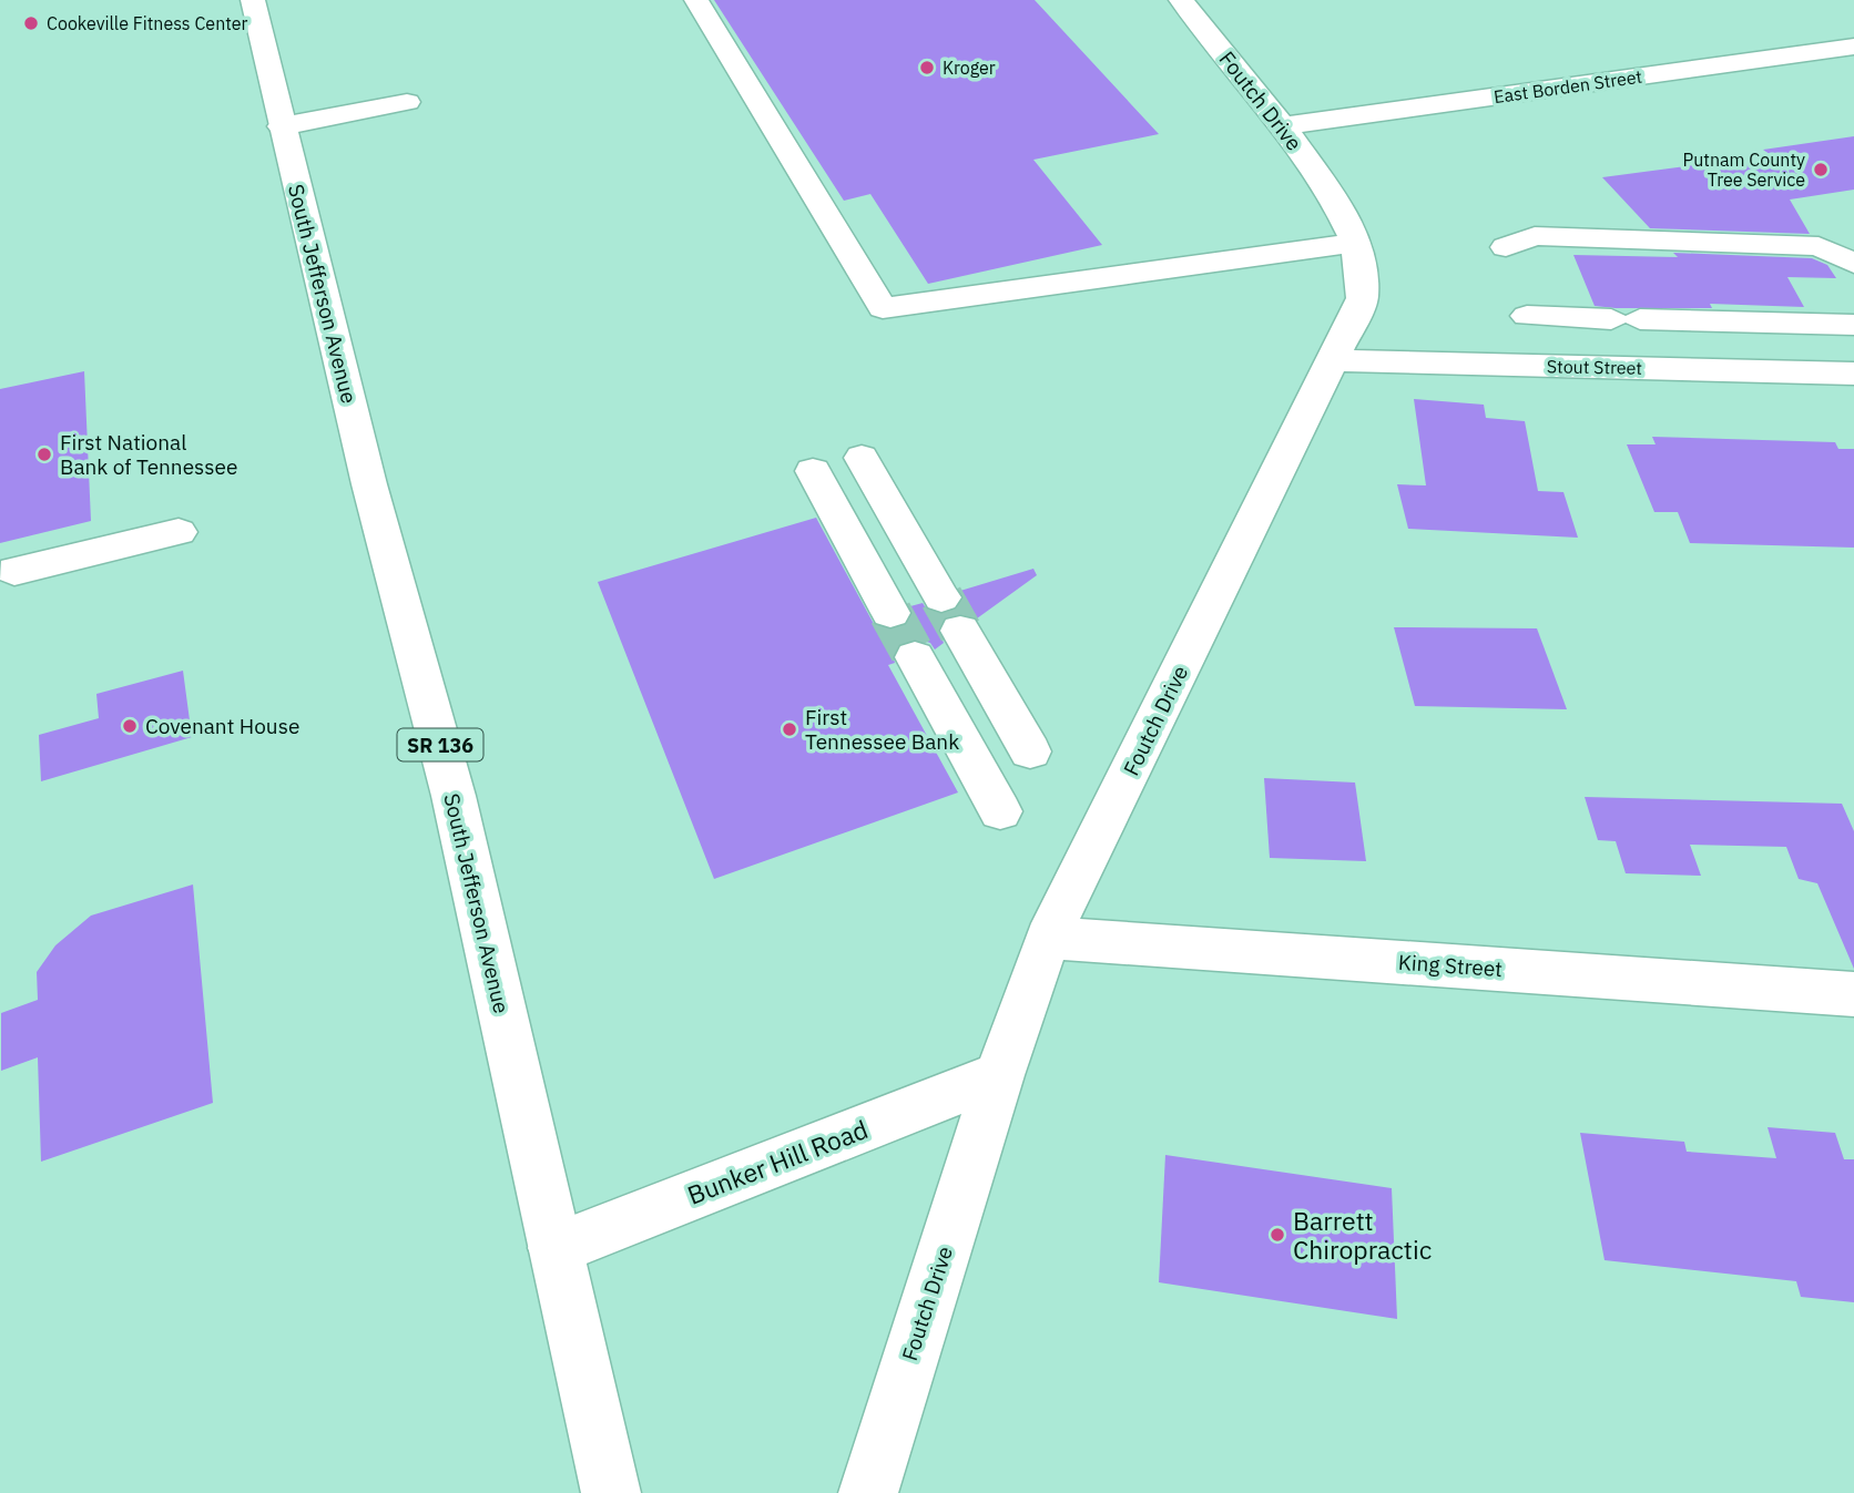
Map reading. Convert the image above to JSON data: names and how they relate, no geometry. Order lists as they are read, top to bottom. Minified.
{"streets":{"street":["East Borden Street","Foutch Drive","South Jefferson Avenue","Stout Street","SR 136","King Street","Bunker Hill Road"]},"crossings":[["East Borden Street","Foutch Drive"],["Foutch Drive","Stout Street"],["Foutch Drive","King Street"],["Foutch Drive","Bunker Hill Road"],["South Jefferson Avenue","Bunker Hill Road"]],"places":["Cookeville Fitness Center","Kroger","Putnam County Tree Service","First National Bank of Tennessee","Covenant House","First Tennessee Bank","Barrett Chiropractic"]}
